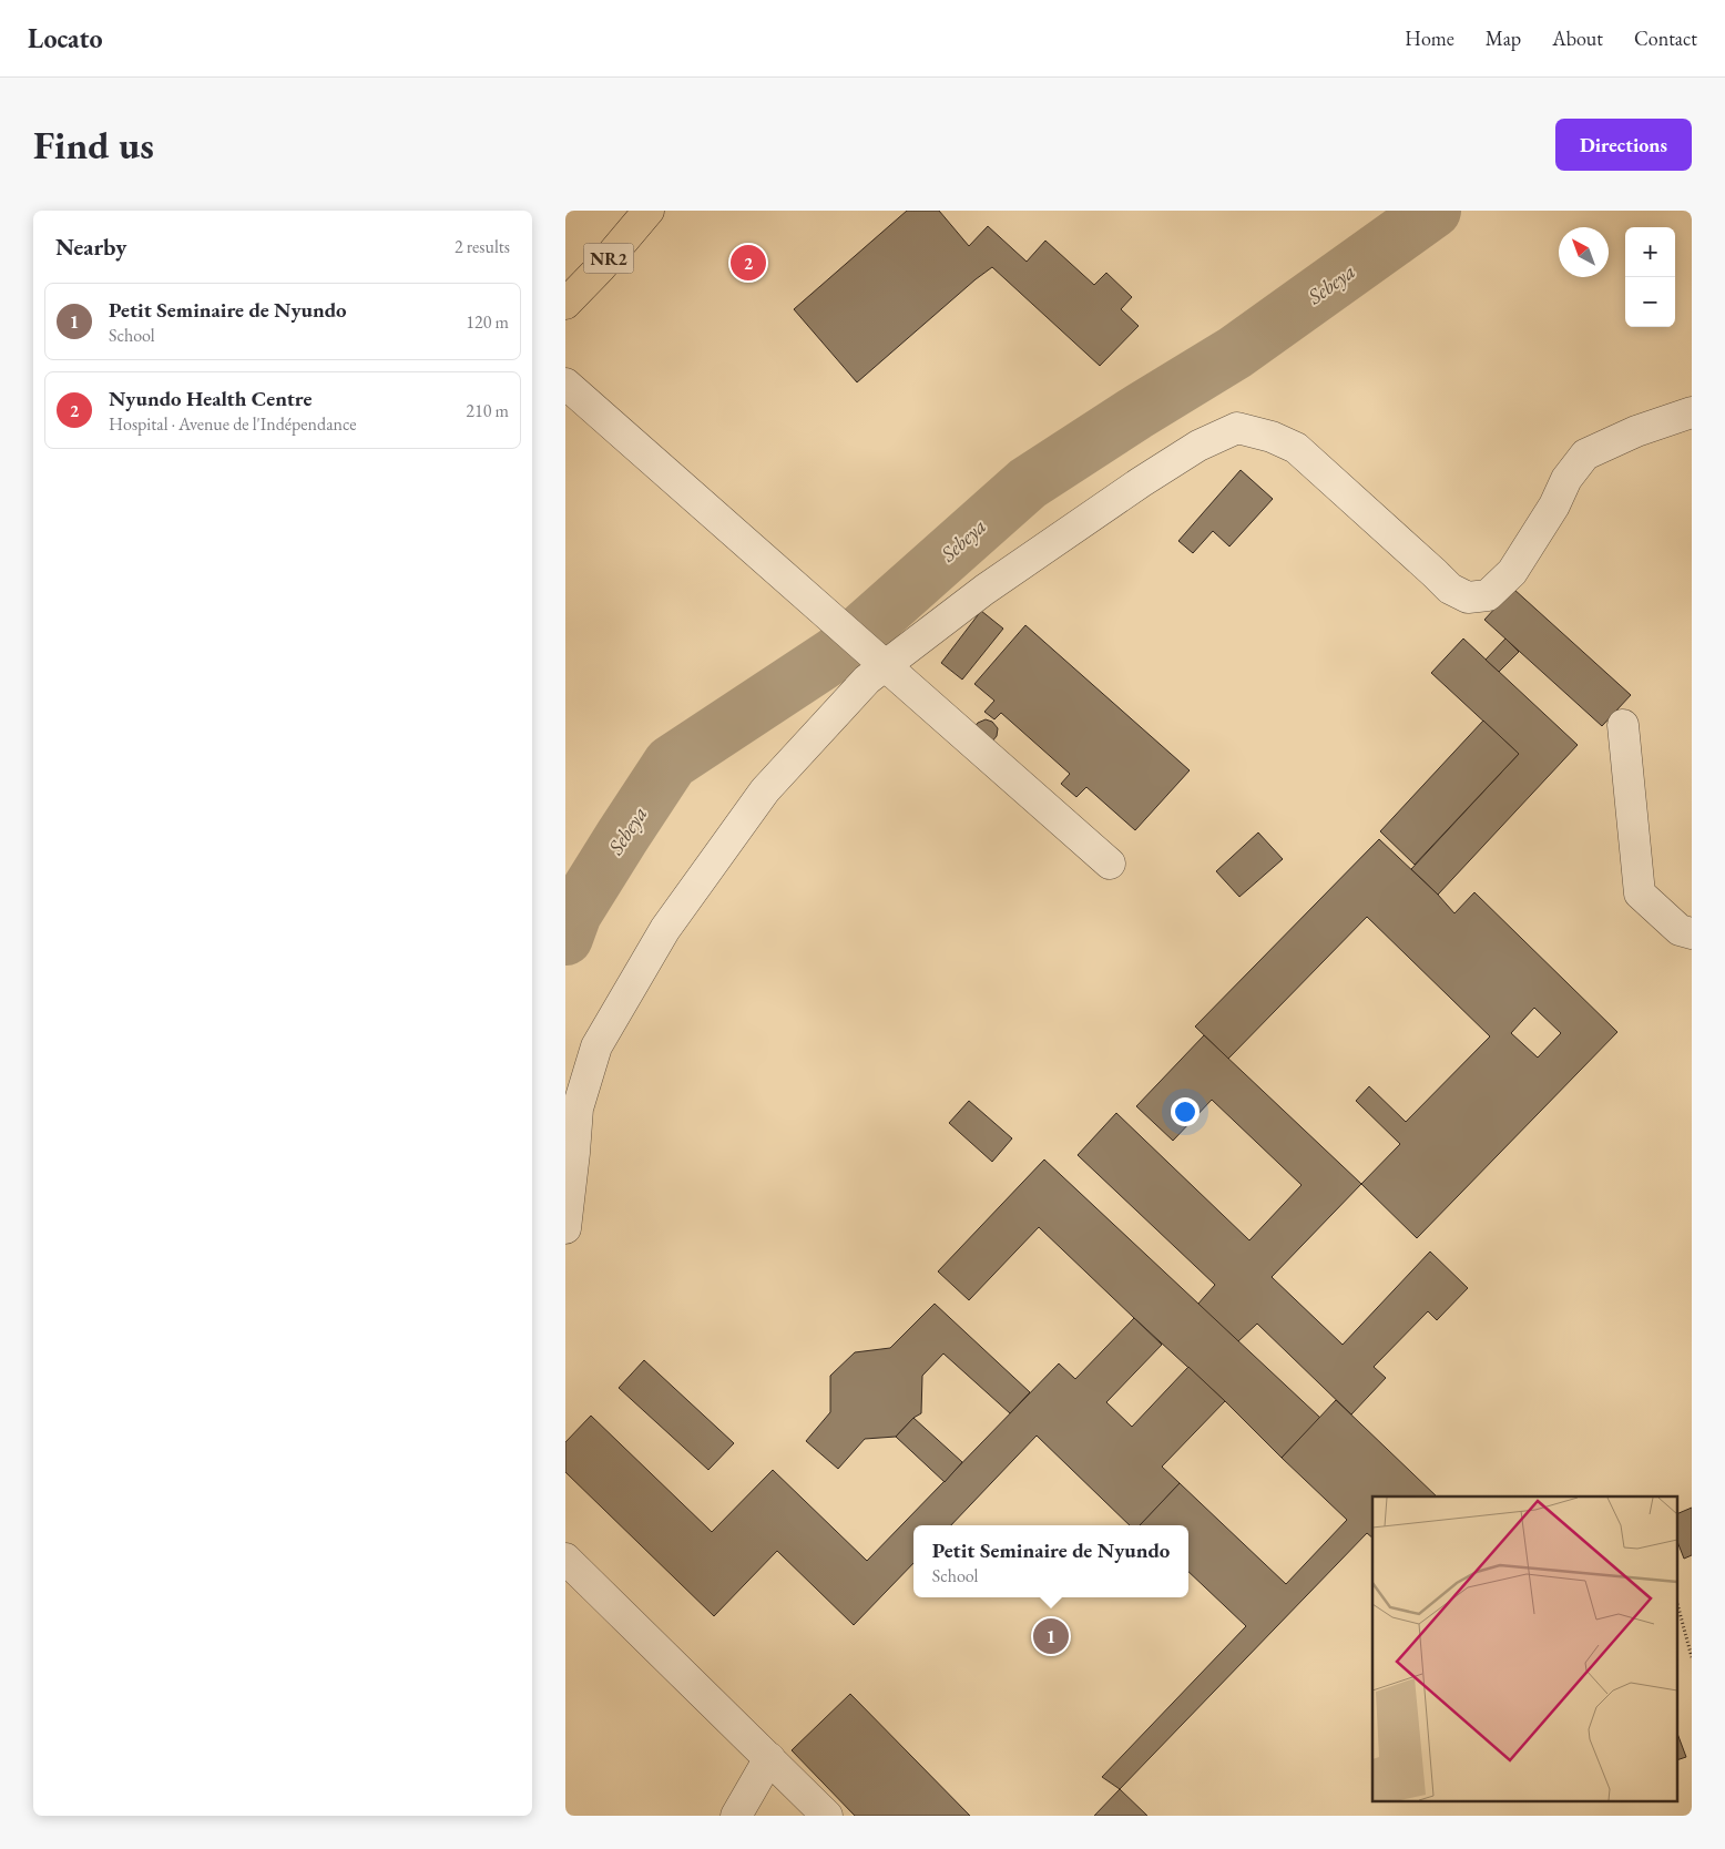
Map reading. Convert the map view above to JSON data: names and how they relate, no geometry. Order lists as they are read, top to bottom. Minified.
{"streets":{"highway":["NR2"]},"water":["Sebeya"],"north":"top left","page":{"header":"Locato","nav":["Home","Map","About","Contact"],"buttons":"Directions","title":"Find us","heading":["Nearby","2 results"],"map_buttons":["+","−"],"pins":["2","1"],"list":[{"mark":"1","name":"Petit Seminaire de Nyundo","note":"School","value":"120 m"},{"mark":"2","name":"Nyundo Health Centre","note":"Hospital · Avenue de l'Indépendance","value":"210 m"}],"popup":["Petit Seminaire de Nyundo","School"]}}
